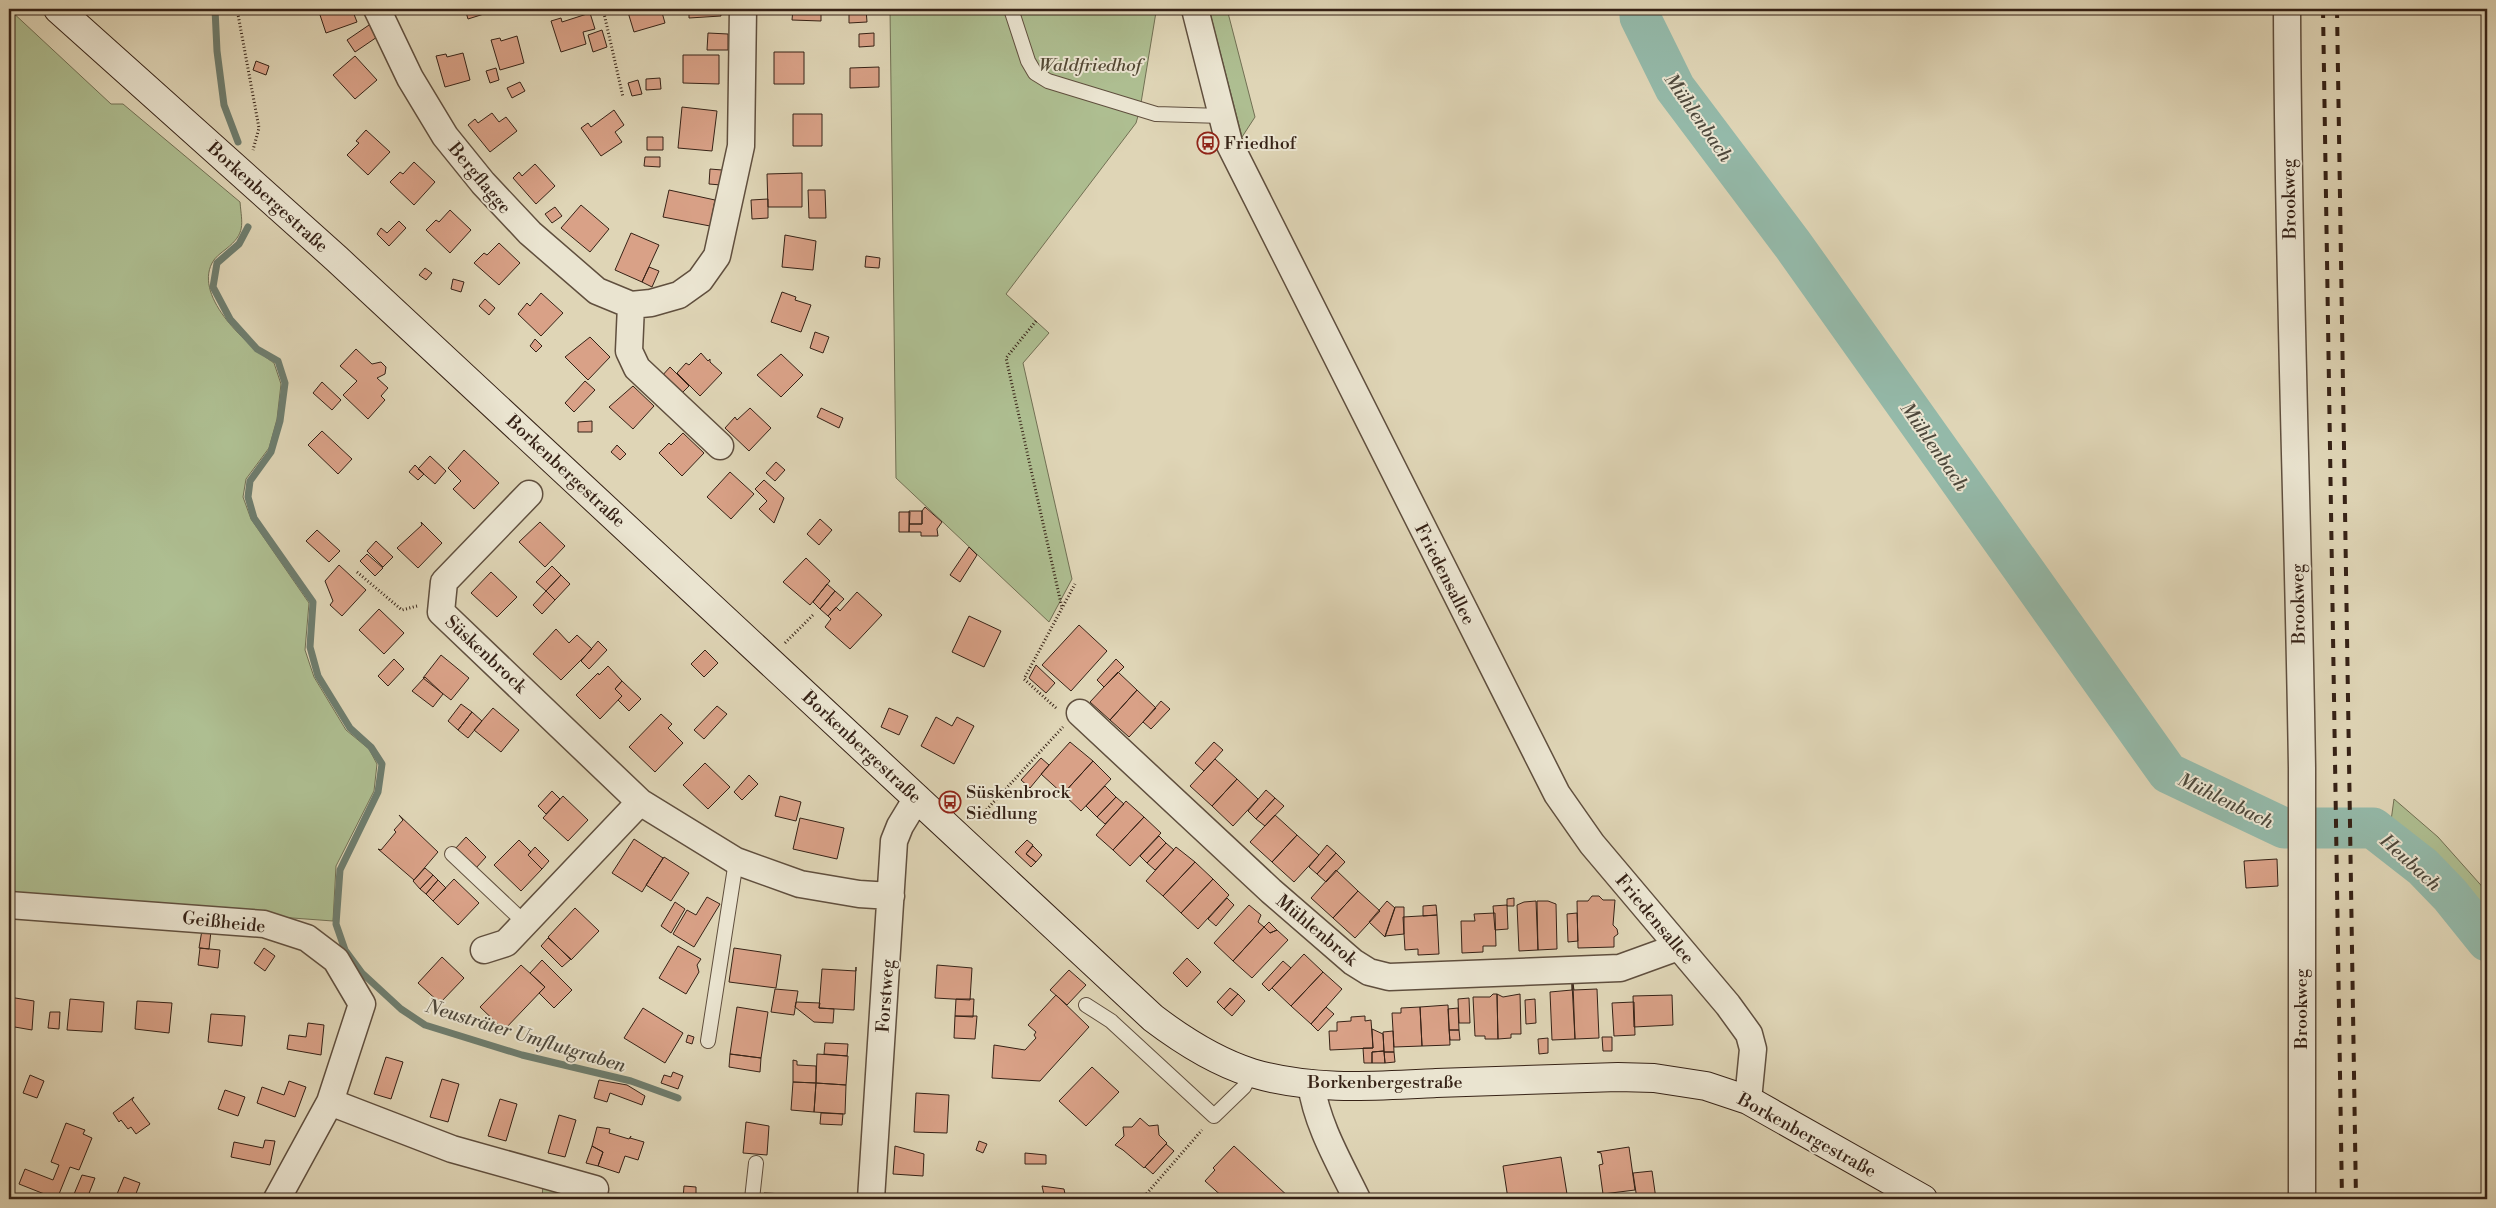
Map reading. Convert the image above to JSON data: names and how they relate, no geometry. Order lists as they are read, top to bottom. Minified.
{"streets":{"street":["Bergflagge","Borkenbergestraße","Brookweg","Friedensallee","Süskenbrock","Geißheide","Mühlenbrok","Forstweg"]},"crossings":[["Borkenbergestraße","Friedensallee"],["Borkenbergestraße","Forstweg"],["Friedensallee","Mühlenbrok"],["Süskenbrock","Forstweg"]],"water":["Mühlenbach","Heubach","Neusträter Umflutgraben"],"parks":["Waldfriedhof"],"places":{"bus stop":["Friedhof","Süskenbrock Siedlung"]}}
